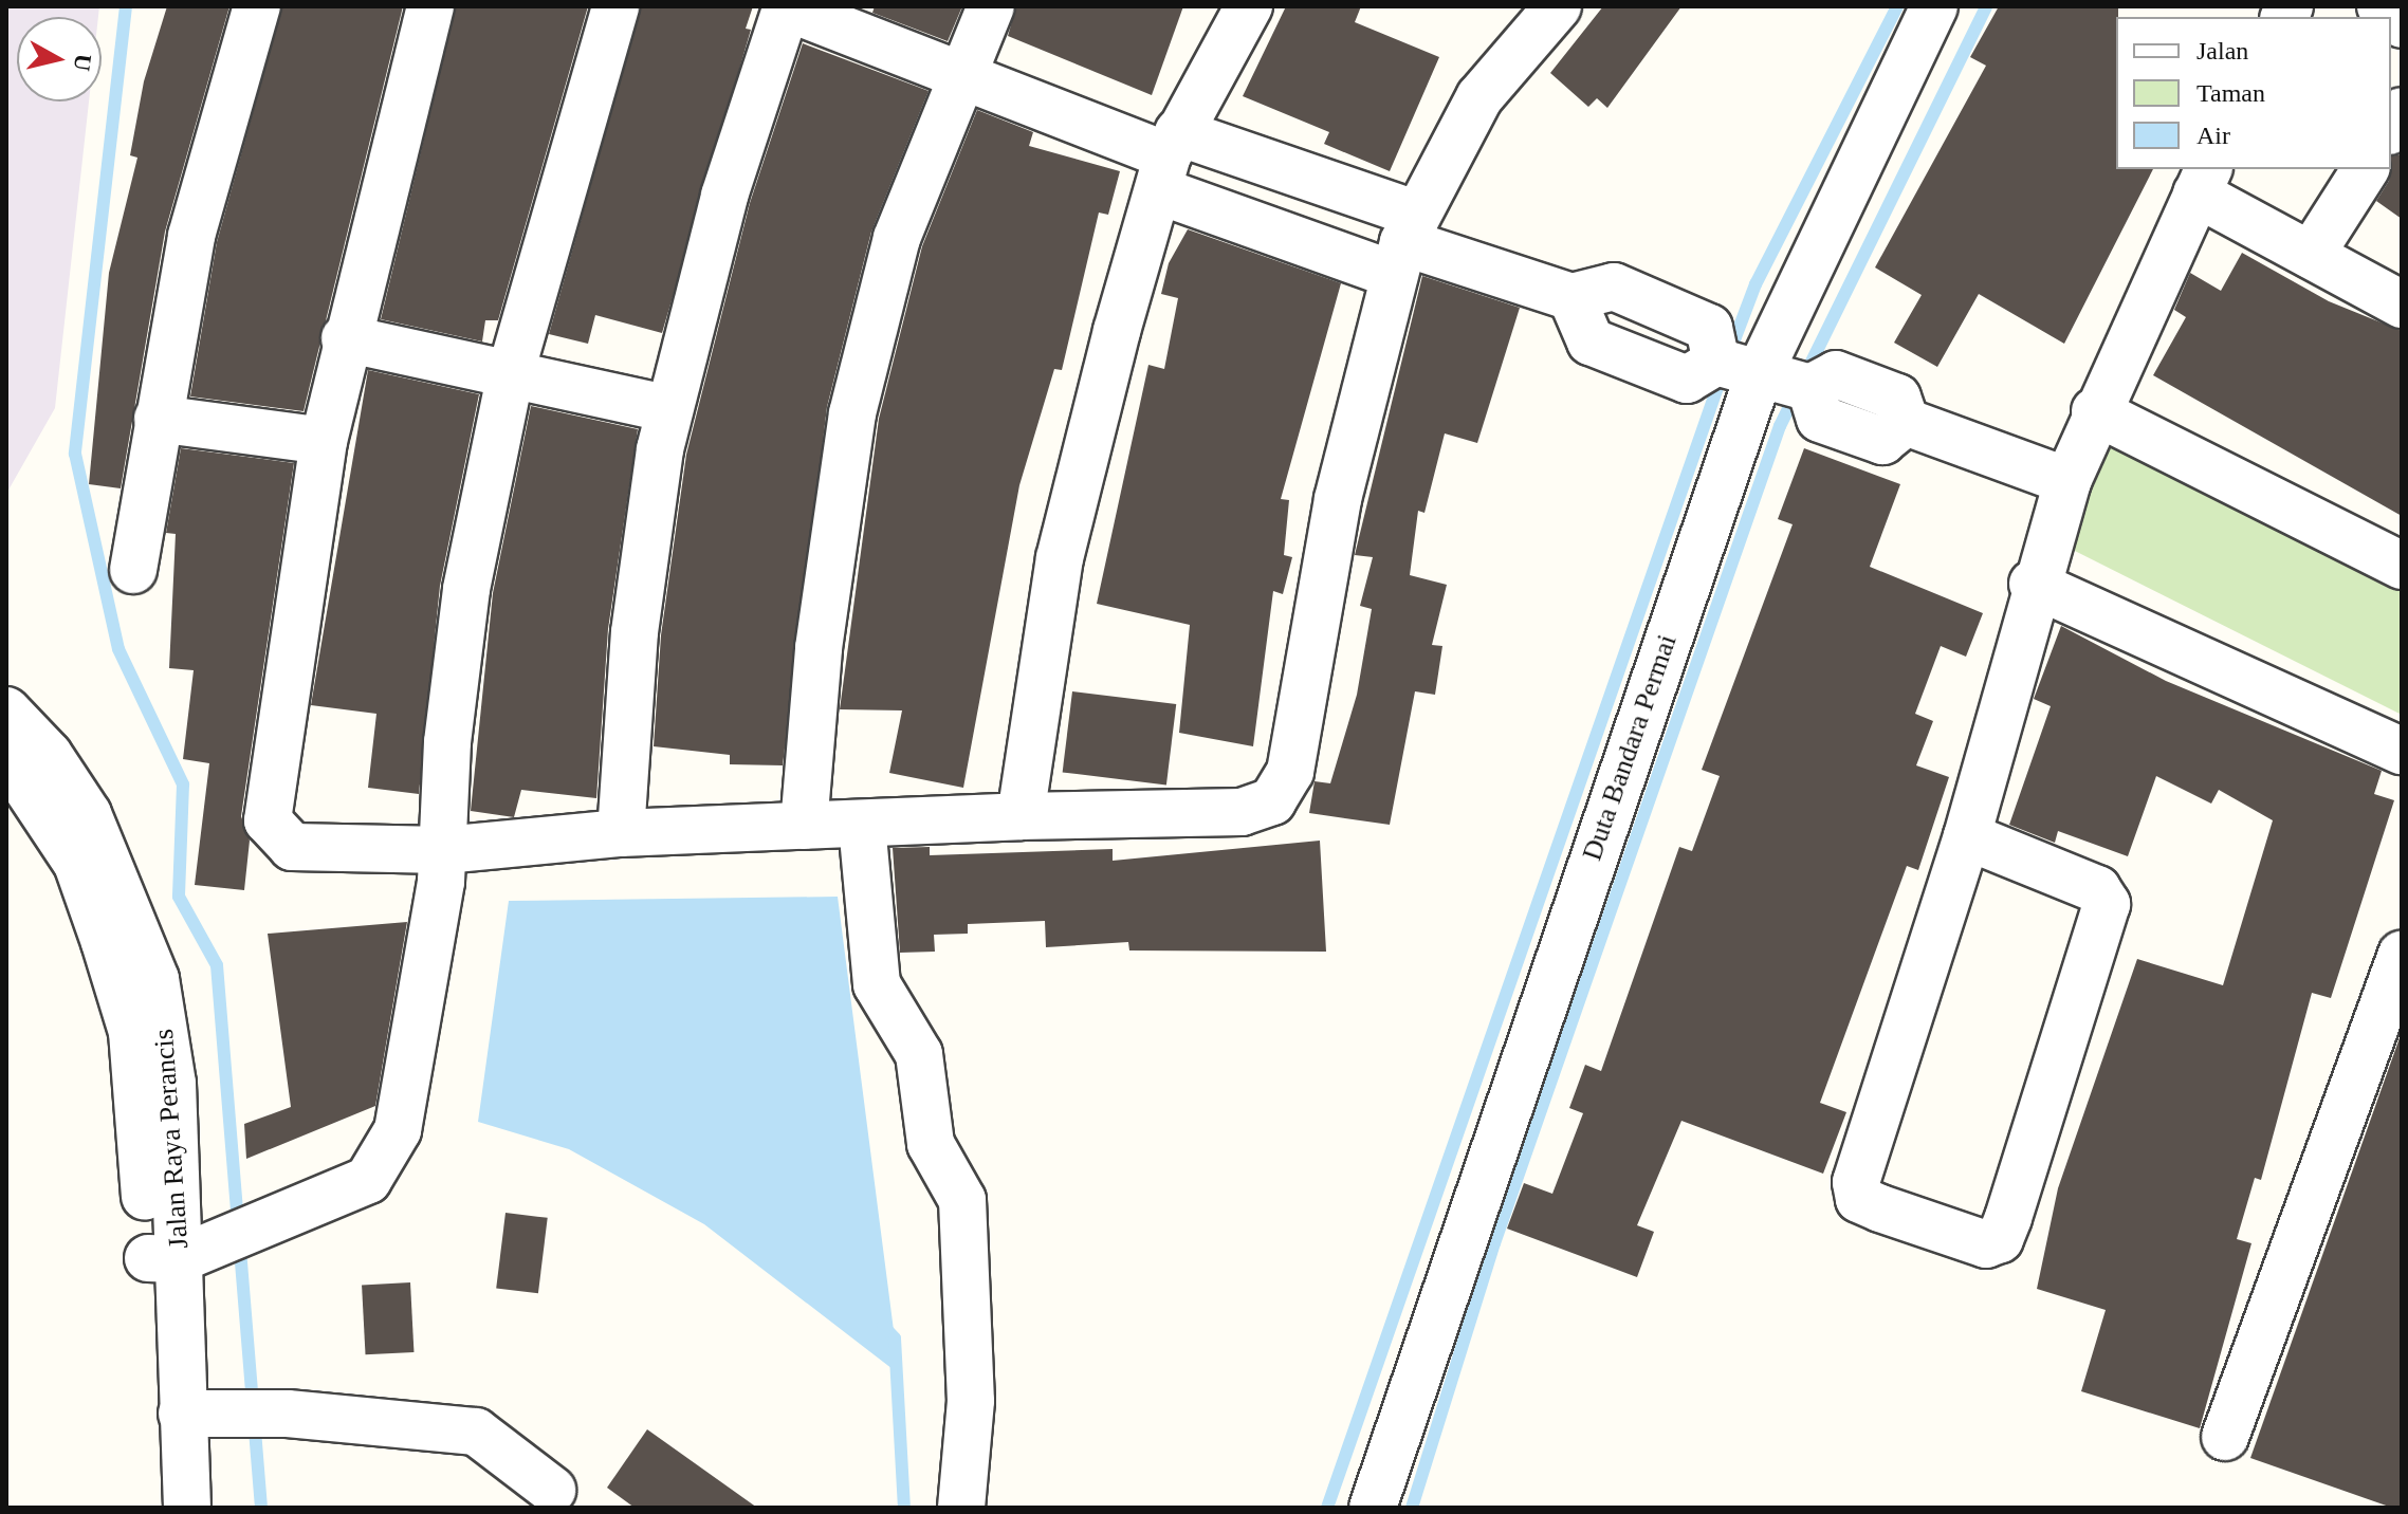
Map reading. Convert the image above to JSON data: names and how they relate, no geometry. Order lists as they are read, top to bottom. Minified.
{"streets":{"street":["Duta Bandara Permai","Jalan Raya Perancis"]},"legend":["Jalan","Taman","Air"],"north":"right"}
